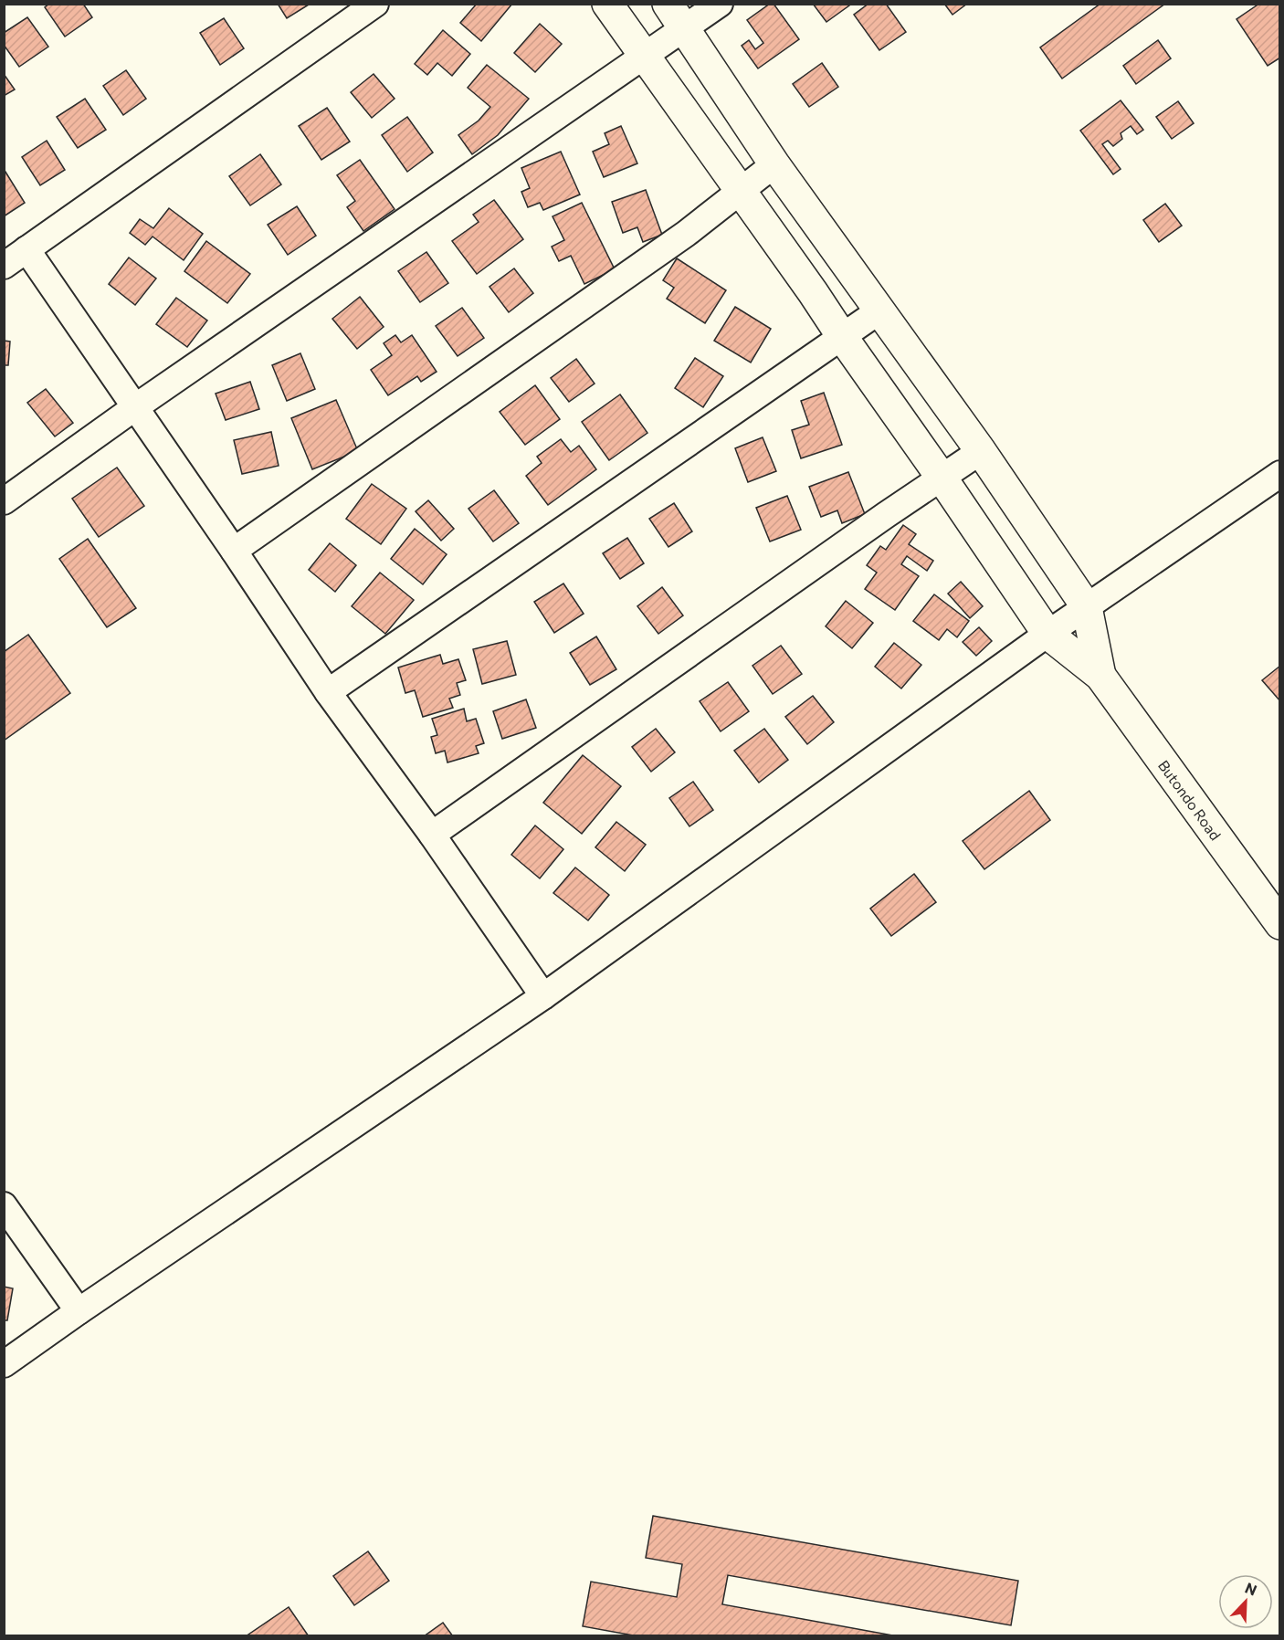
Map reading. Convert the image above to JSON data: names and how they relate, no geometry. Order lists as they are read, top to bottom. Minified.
{"streets":{"street":["Butondo Road"]},"north":"top right"}
